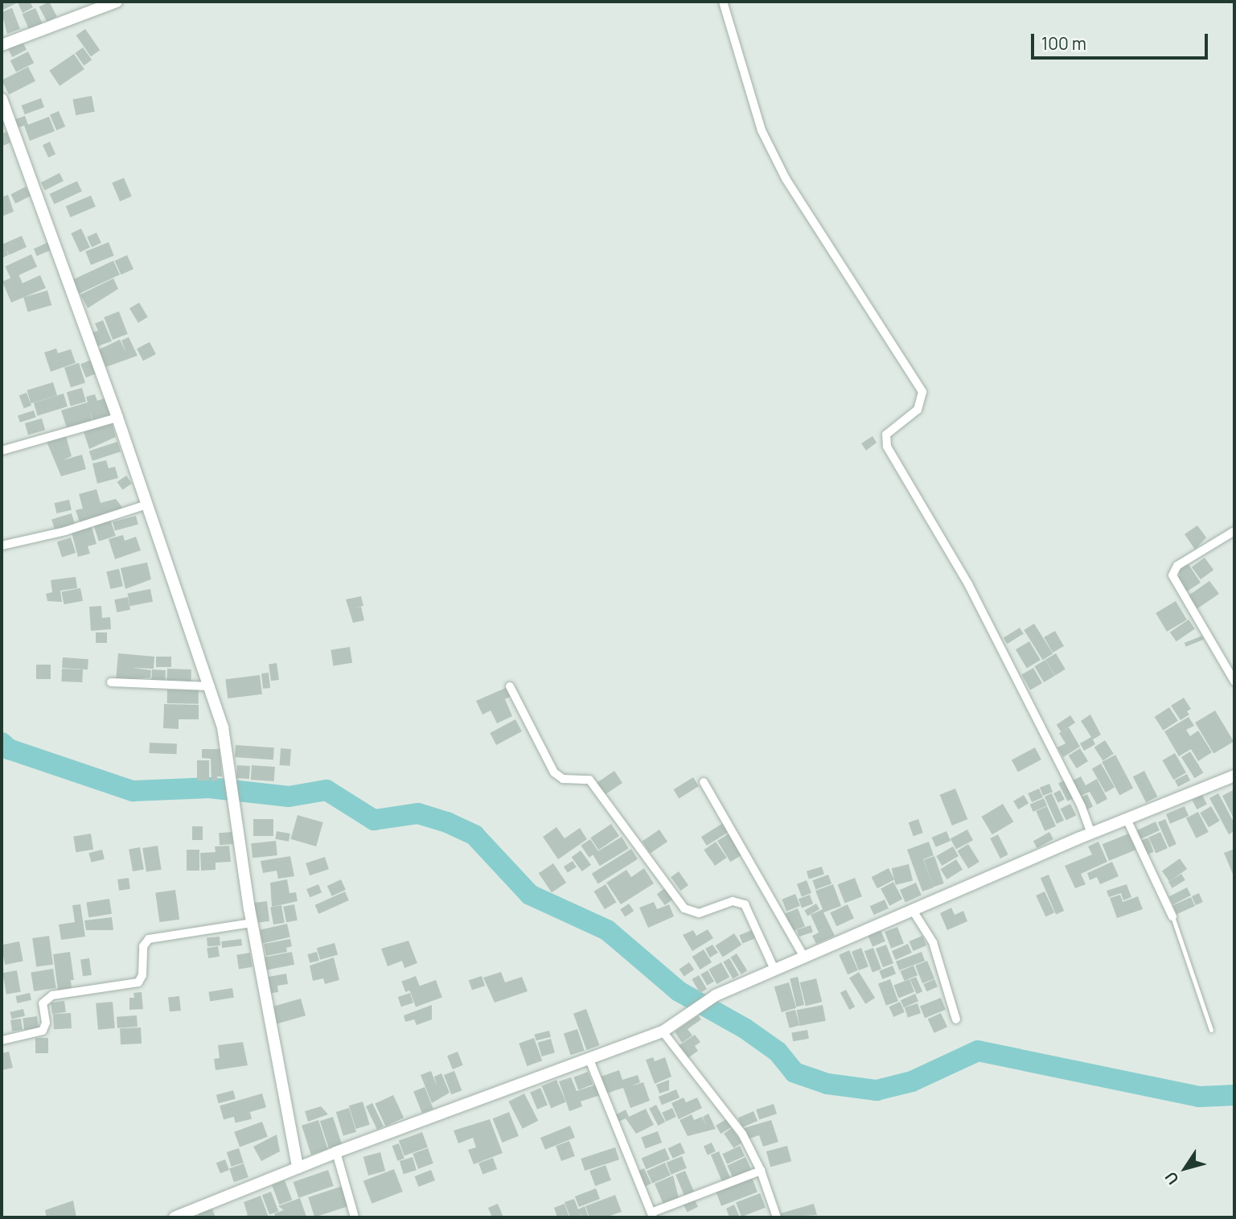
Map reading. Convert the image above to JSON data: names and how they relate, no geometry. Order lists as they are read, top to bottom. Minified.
{"scale_bar":"100 m","north":"bottom left"}
